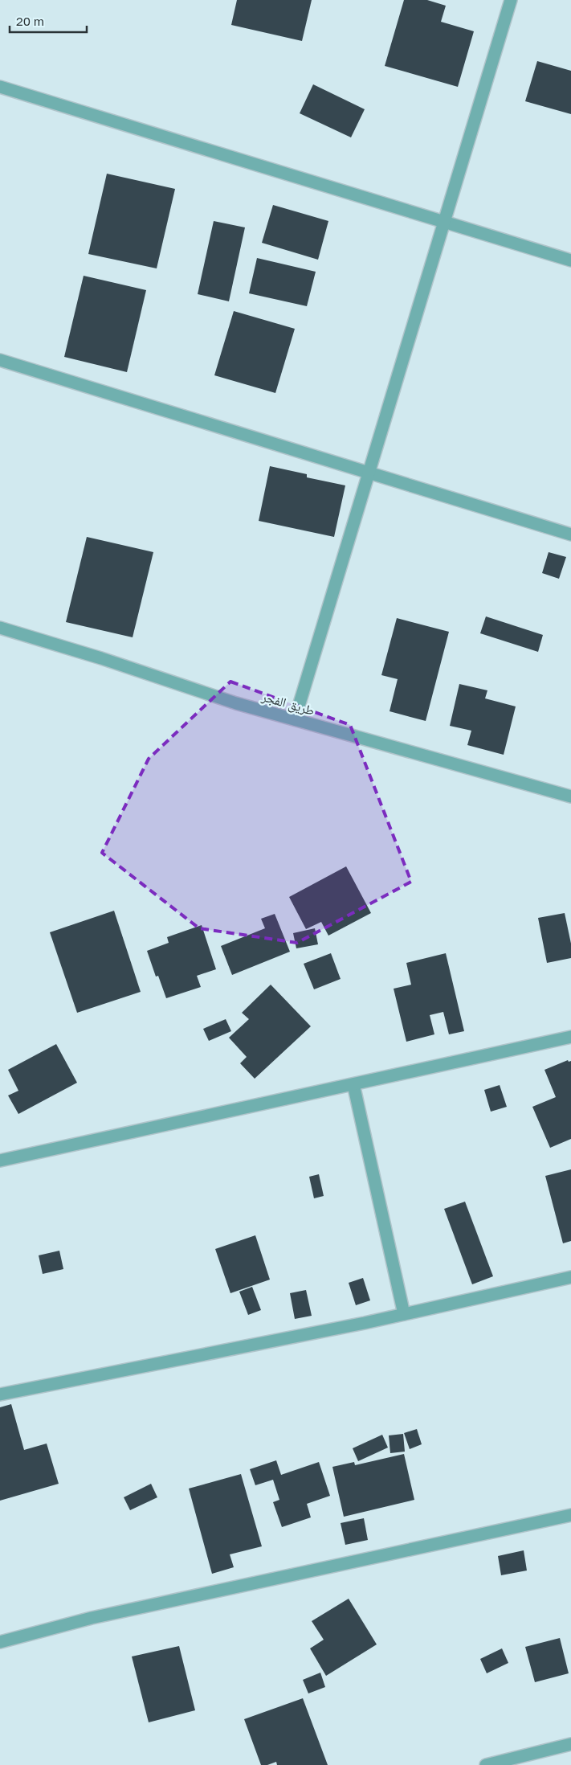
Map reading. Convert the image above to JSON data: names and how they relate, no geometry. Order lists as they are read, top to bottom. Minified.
{"streets":{"street":["طريق الفجر"]},"scale_bar":"20 m"}
